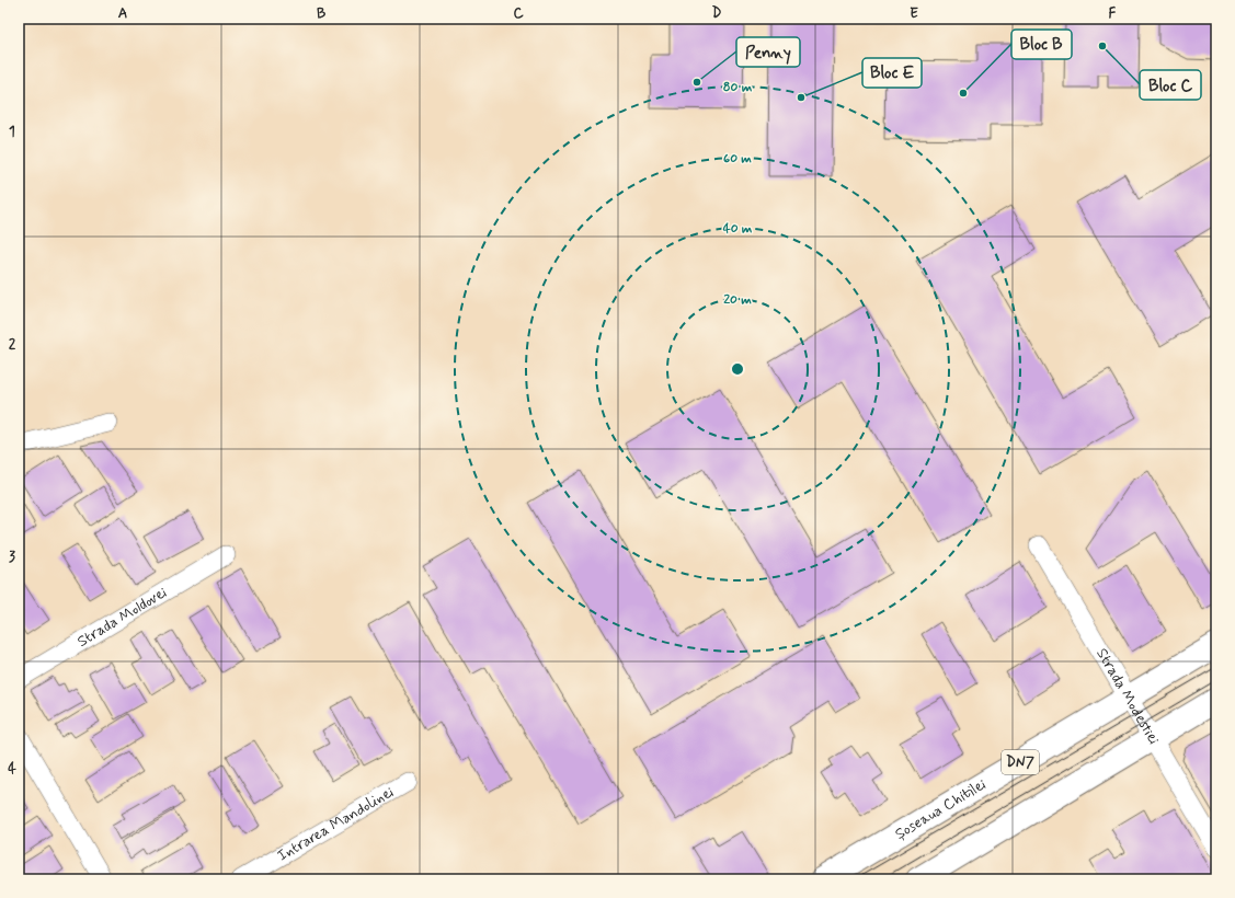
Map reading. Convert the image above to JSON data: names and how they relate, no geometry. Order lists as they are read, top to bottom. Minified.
{"streets":{"main road":["DN7","Șoseaua Chitilei"],"street":["Strada Moldovei","Strada Modestiei","Intrarea Mandolinei"]},"crossings":[["Strada Modestiei","Șoseaua Chitilei"]],"places":["Bloc C","Penny","Bloc B","Bloc E"],"grid":{"columns":["A","B","C","D","E","F"],"rows":["1","2","3","4"]},"rings":["80 m","60 m","40 m","20 m"]}
